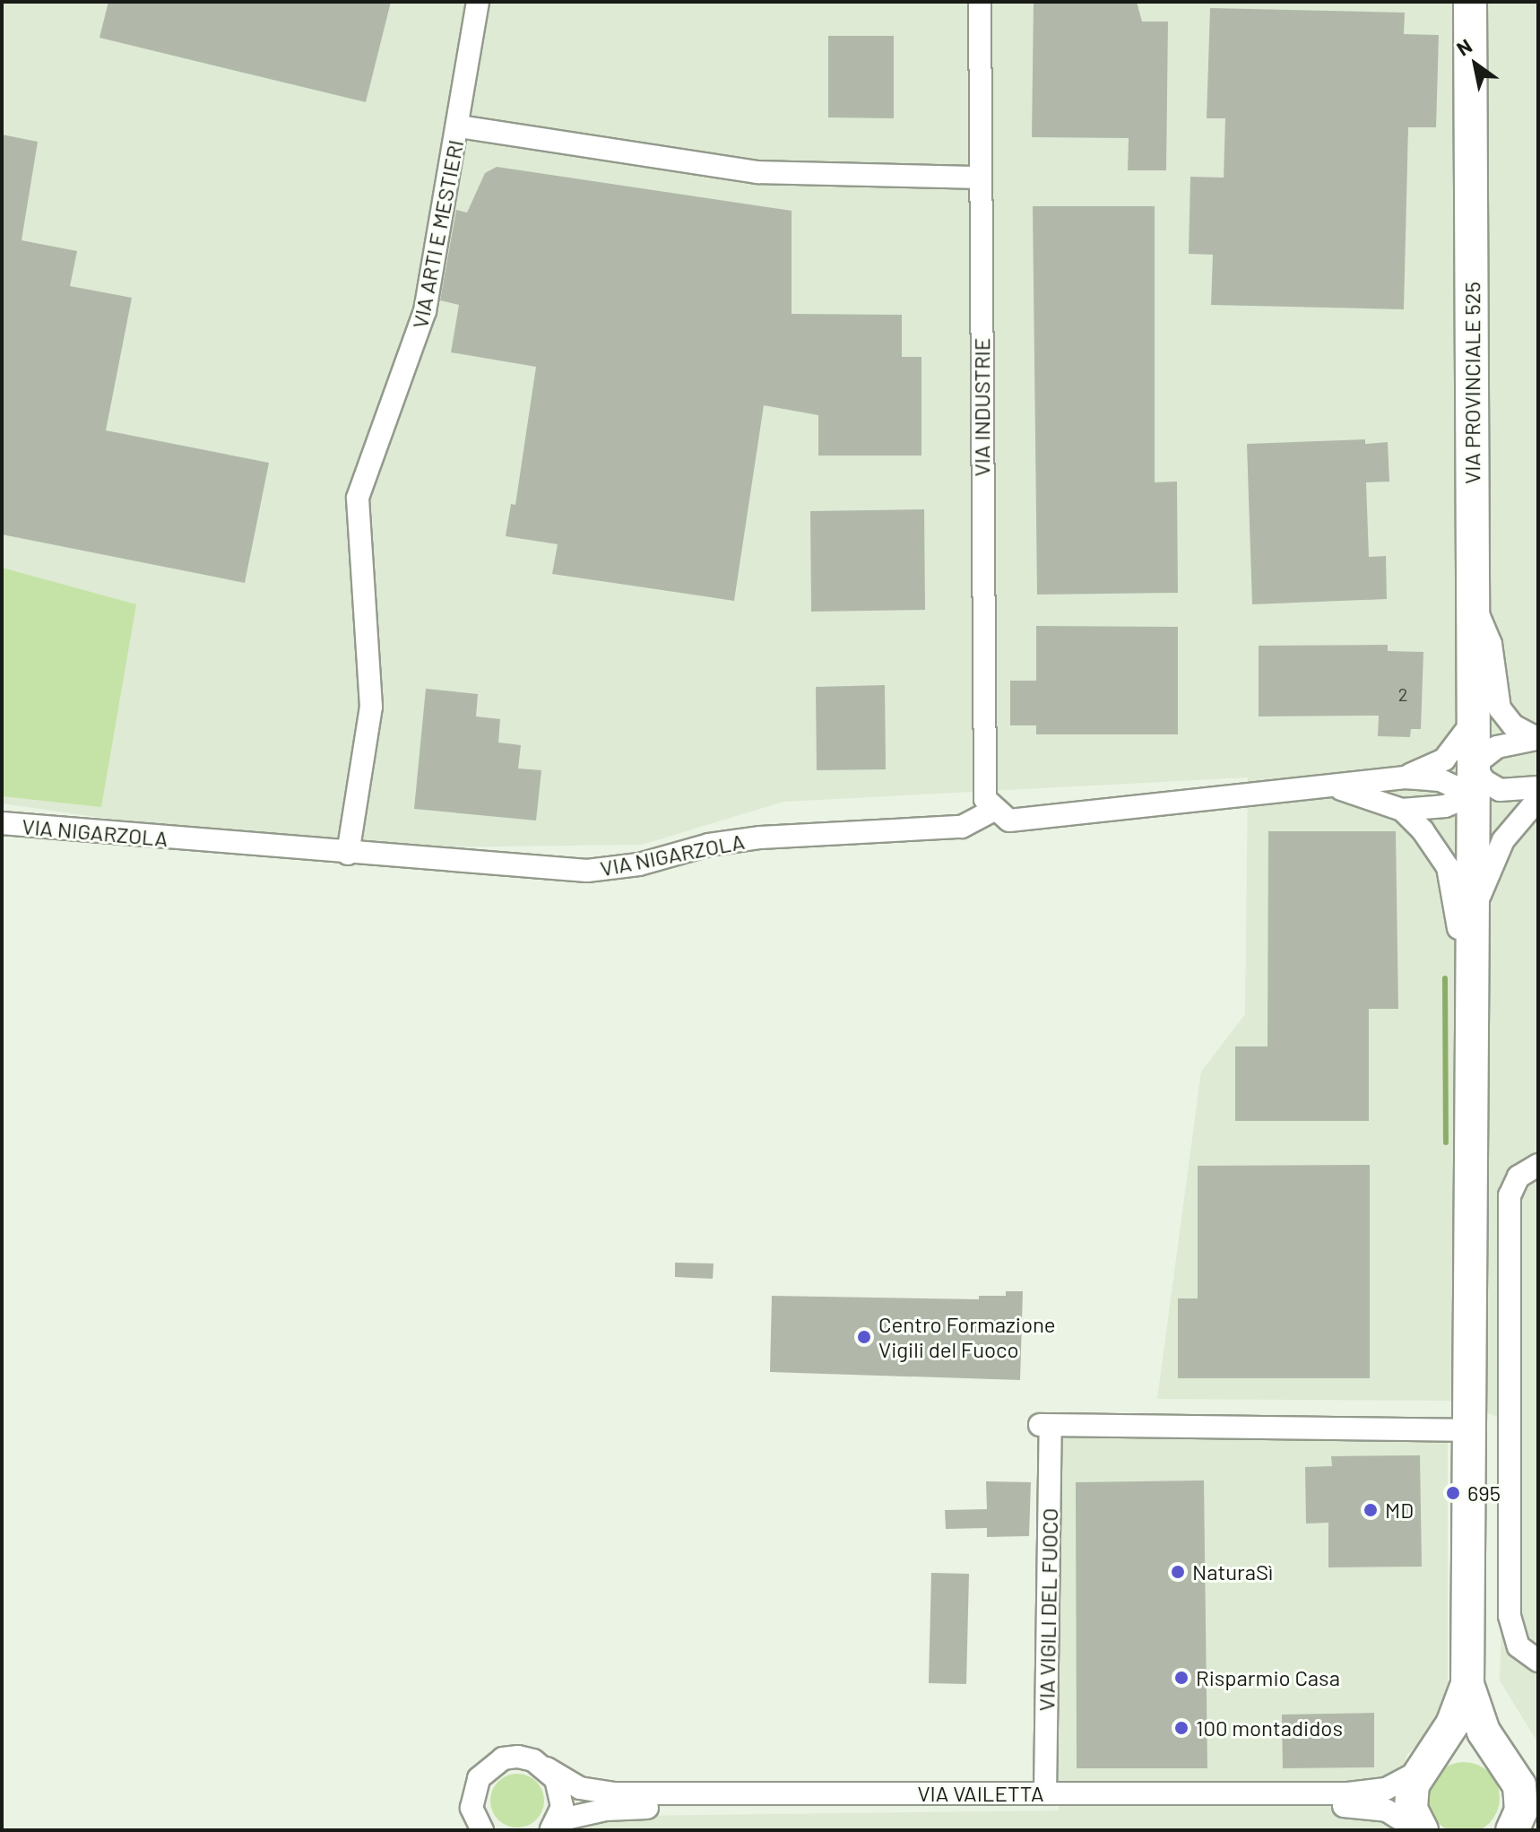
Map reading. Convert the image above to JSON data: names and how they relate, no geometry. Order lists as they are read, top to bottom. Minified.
{"streets":{"main road":["VIA PROVINCIALE 525"],"street":["VIA ARTI E MESTIERI","VIA INDUSTRIE","VIA NIGARZOLA","VIA VIGILI DEL FUOCO","VIA VAILETTA"]},"crossings":[["VIA ARTI E MESTIERI","VIA INDUSTRIE"],["VIA ARTI E MESTIERI","VIA NIGARZOLA"],["VIA PROVINCIALE 525","VIA VIGILI DEL FUOCO"],["VIA INDUSTRIE","VIA NIGARZOLA"],["VIA VIGILI DEL FUOCO","VIA VAILETTA"]],"places":["Centro Formazione Vigili del Fuoco","695","MD","NaturaSì","Risparmio Casa","100 montadidos"],"house_numbers":["2"],"north":"top left"}
